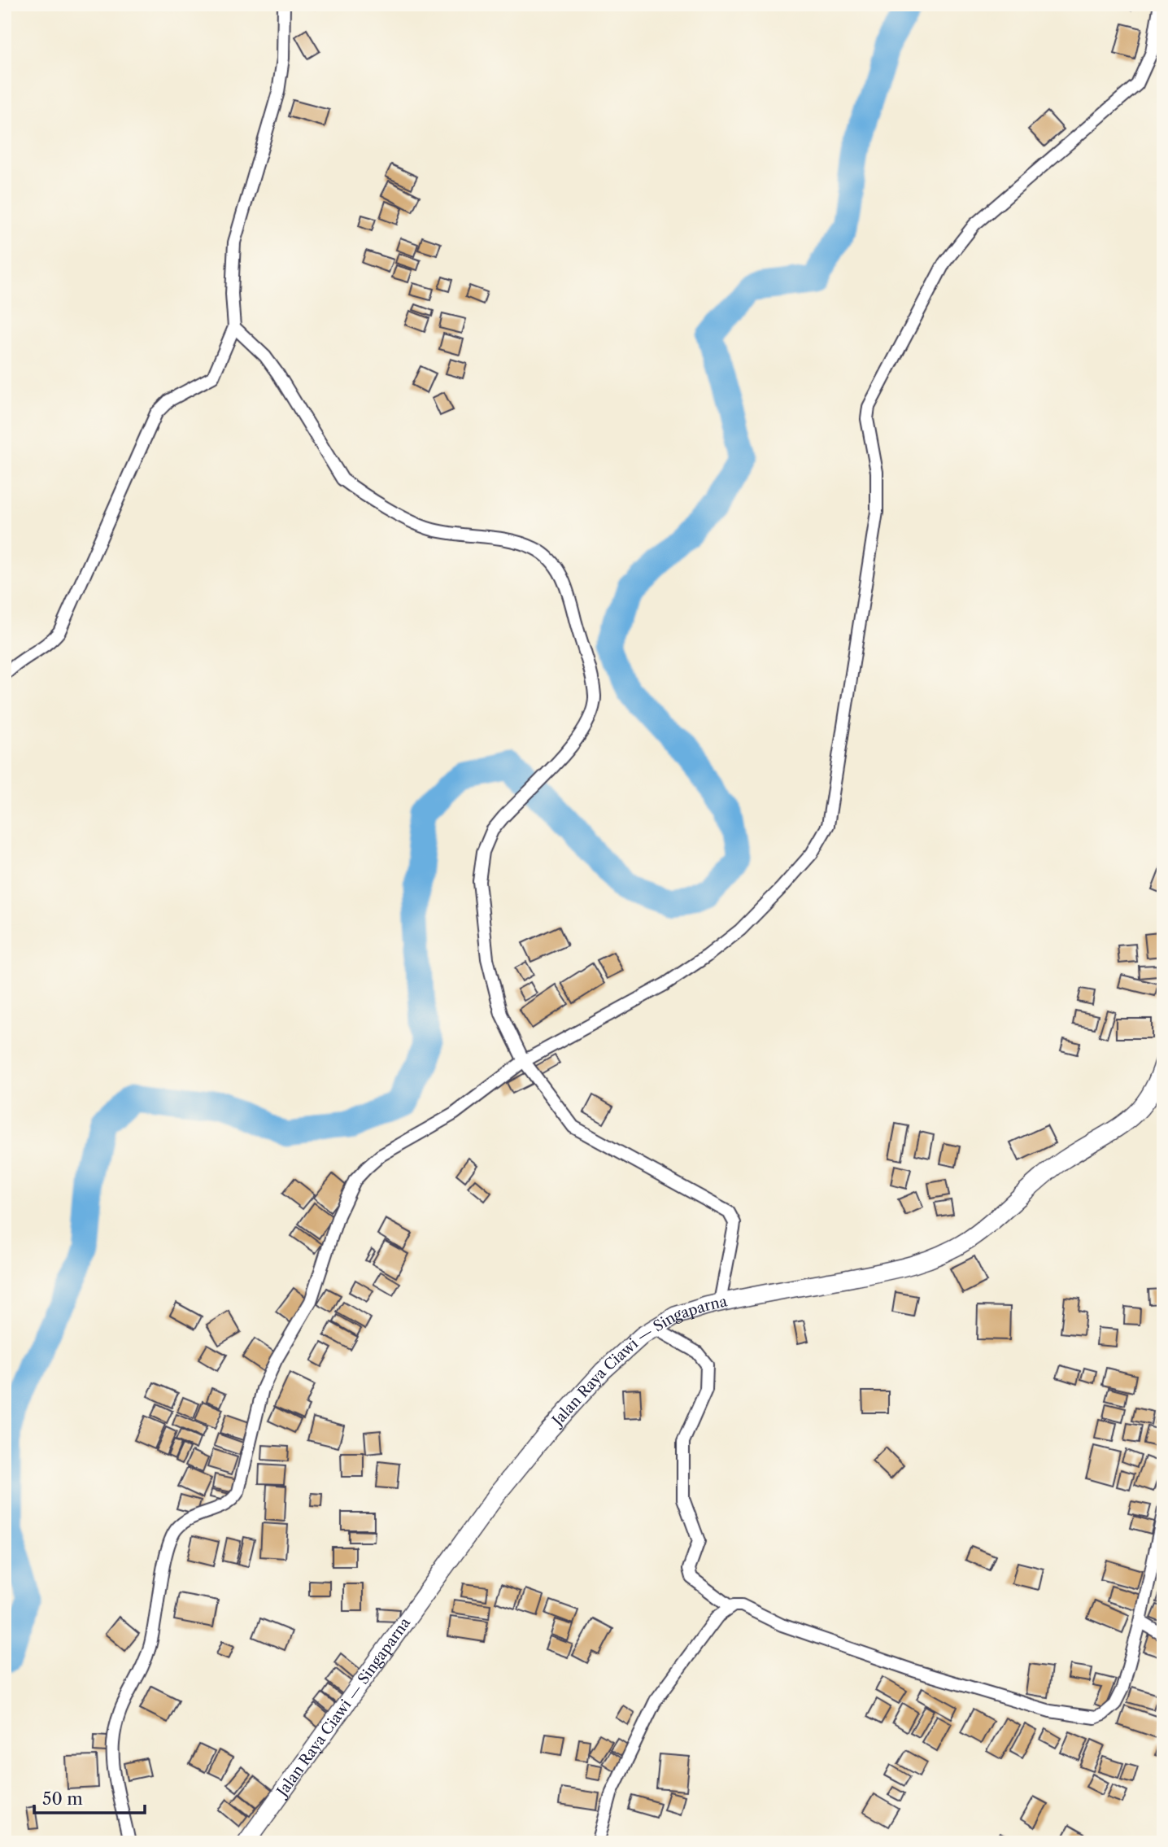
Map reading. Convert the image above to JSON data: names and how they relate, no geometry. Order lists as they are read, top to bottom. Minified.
{"streets":{"main road":["Jalan Raya Ciawi — Singaparna"]},"scale_bar":"50 m"}
